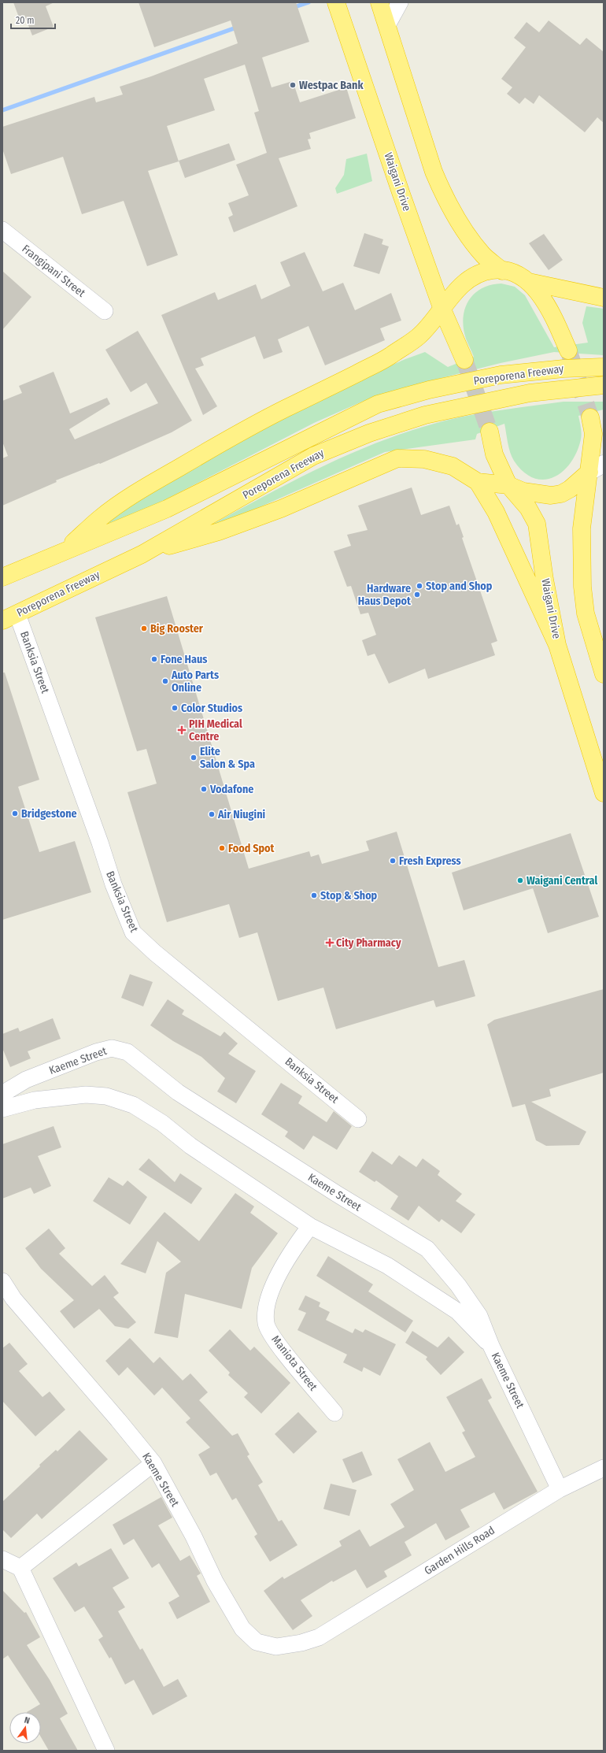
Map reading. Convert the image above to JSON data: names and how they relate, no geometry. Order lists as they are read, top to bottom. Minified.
{"streets":{"highway":["Waigani Drive","Poreporena Freeway"],"street":["Frangipani Street","Banksia Street","Kaeme Street","Maniota Street","Garden Hills Road"]},"crossings":[["Poreporena Freeway","Banksia Street"],["Kaeme Street","Garden Hills Road"]],"places":{"other":["Westpac Bank","Stop and Shop","Hardware Haus Depot","Big Rooster","Fone Haus","Auto Parts Online","Color Studios","Elite Salon & Spa","Vodafone","Bridgestone","Air Niugini","Food Spot","Fresh Express","Waigani Central","Stop & Shop"],"health":["PIH Medical Centre","City Pharmacy"]},"scale_bar":"20 m","north":"top"}
